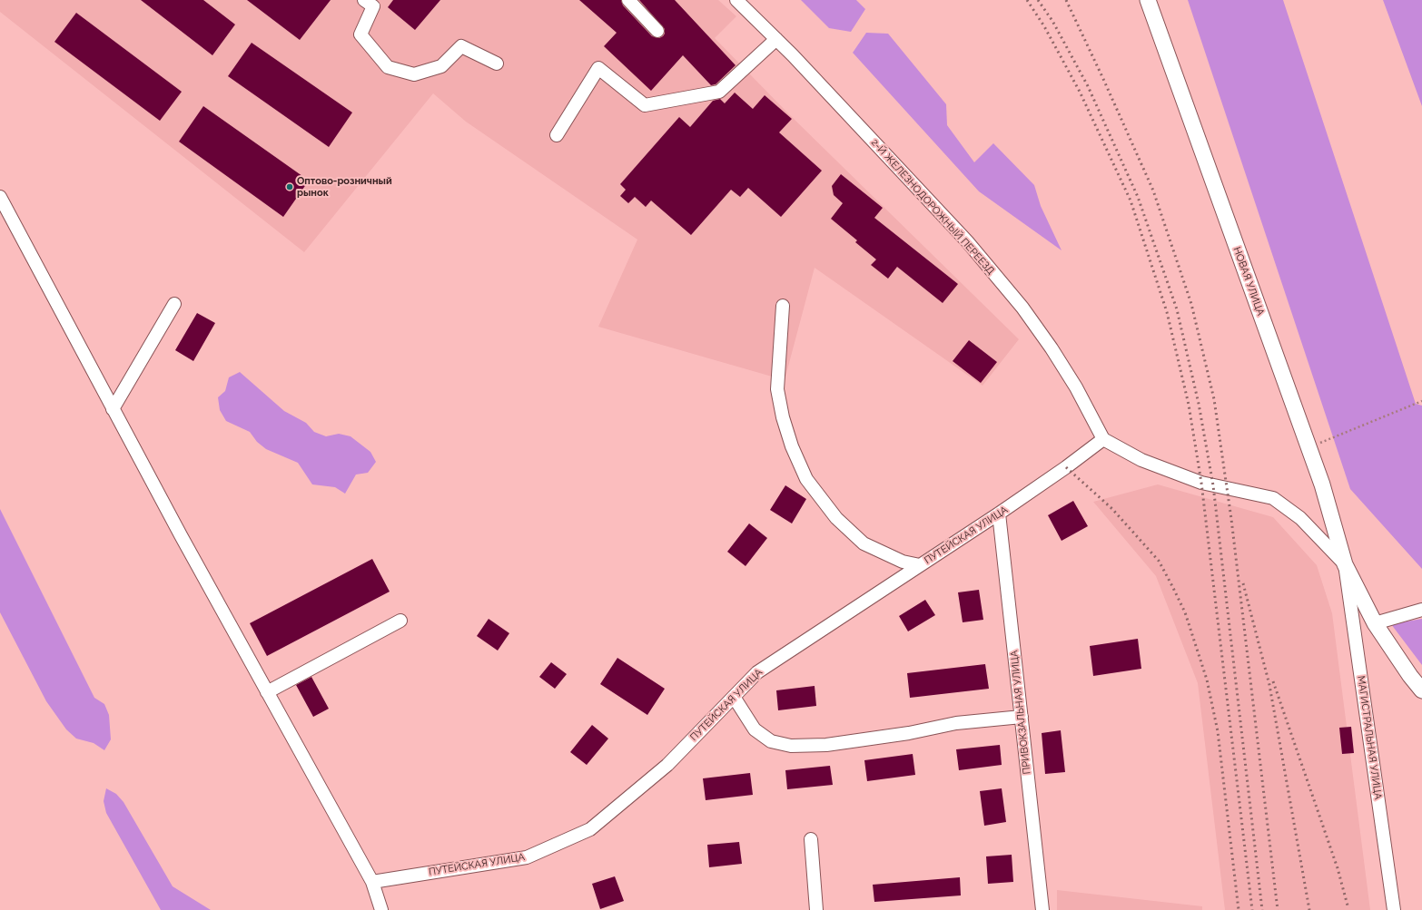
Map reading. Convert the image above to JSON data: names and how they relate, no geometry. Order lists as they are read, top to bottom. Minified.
{"streets":{"main road":["НОВАЯ УЛИЦА"],"street":["2-Й ЖЕЛЕЗНОДОРОЖНЫЙ ПЕРЕЕЗД","ПУТЕЙСКАЯ УЛИЦА","ПРИВОКЗАЛЬНАЯ УЛИЦА","МАГИСТРАЛЬНАЯ УЛИЦА"]},"crossings":[["2-Й ЖЕЛЕЗНОДОРОЖНЫЙ ПЕРЕЕЗД","ПУТЕЙСКАЯ УЛИЦА"],["НОВАЯ УЛИЦА","МАГИСТРАЛЬНАЯ УЛИЦА"],["ПУТЕЙСКАЯ УЛИЦА","ПРИВОКЗАЛЬНАЯ УЛИЦА"]],"places":["Оптово-розничный рынок"]}
